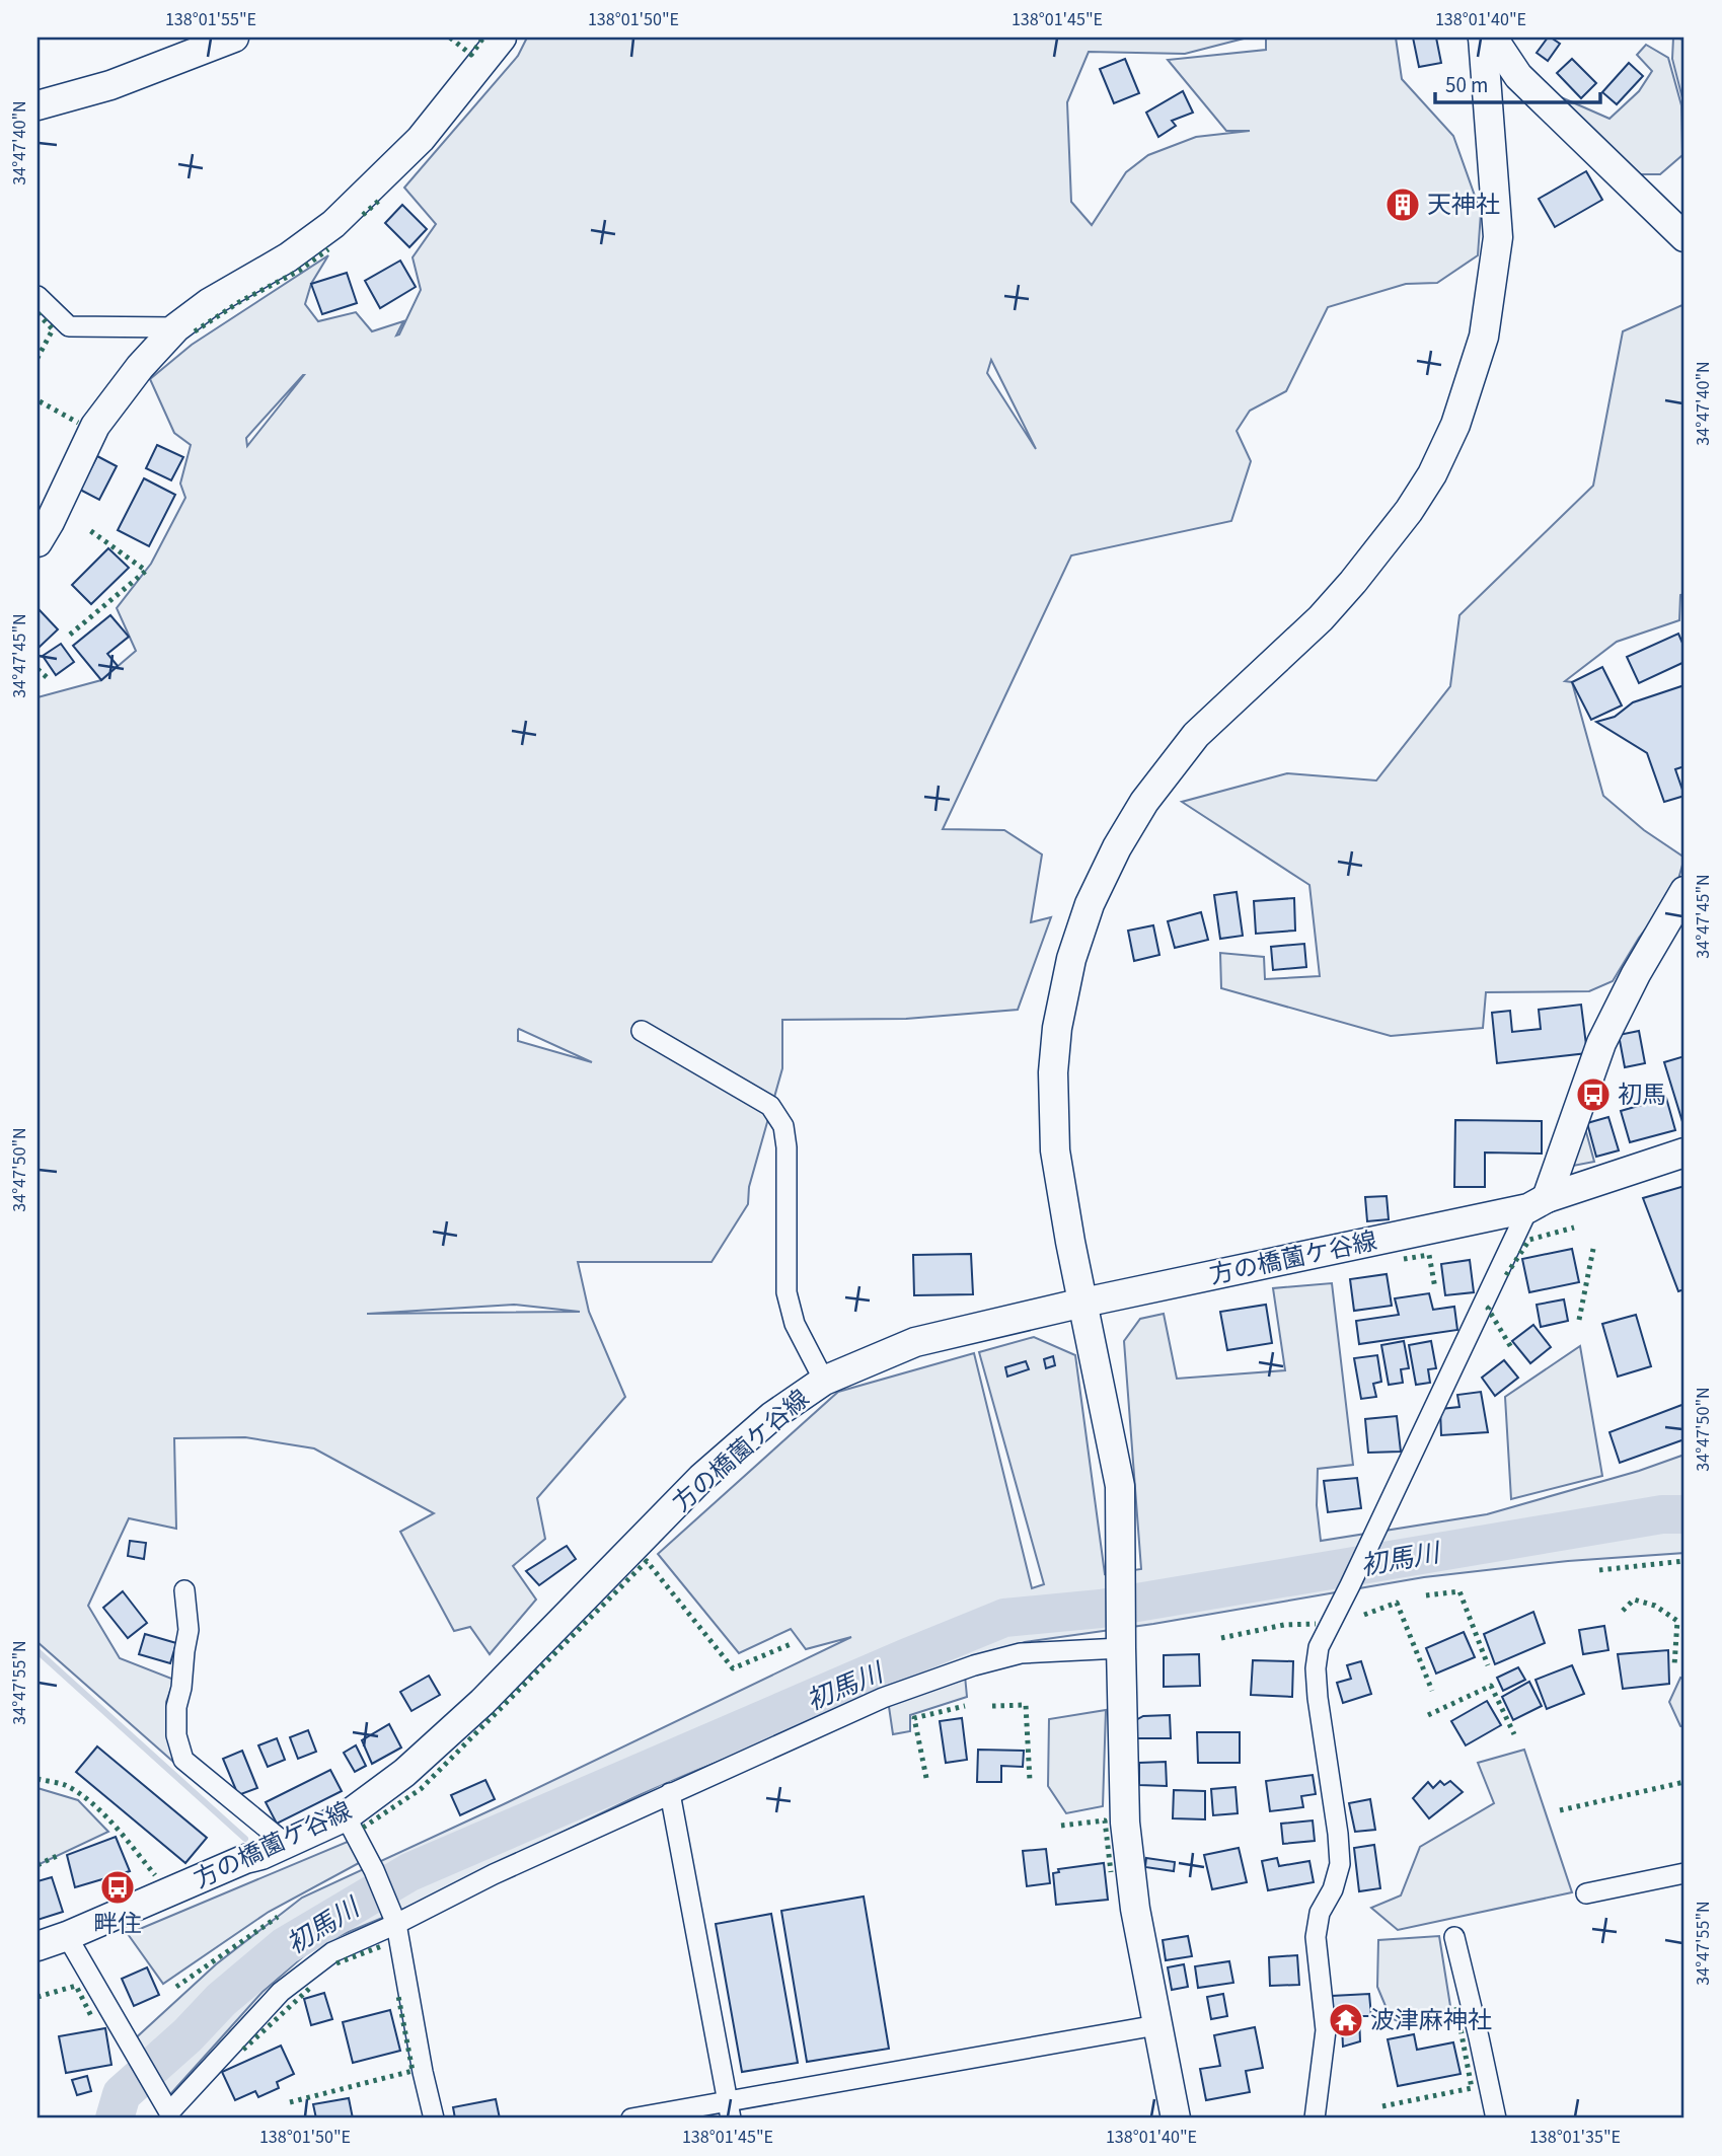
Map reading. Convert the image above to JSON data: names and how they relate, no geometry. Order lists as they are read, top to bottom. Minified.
{"streets":{"street":["方の橋薗ケ谷線"]},"water":["初馬川"],"places":{"building":["天神社"],"bus stop":["初馬","畔住"],"temple":["波津麻神社"]},"scale_bar":"50 m","coordinates":["138°01'55\"E","138°01'50\"E","138°01'45\"E","138°01'40\"E","34°47'40\"N","34°47'45\"N","34°47'50\"N","34°47'55\"N","138°01'35\"E"]}
